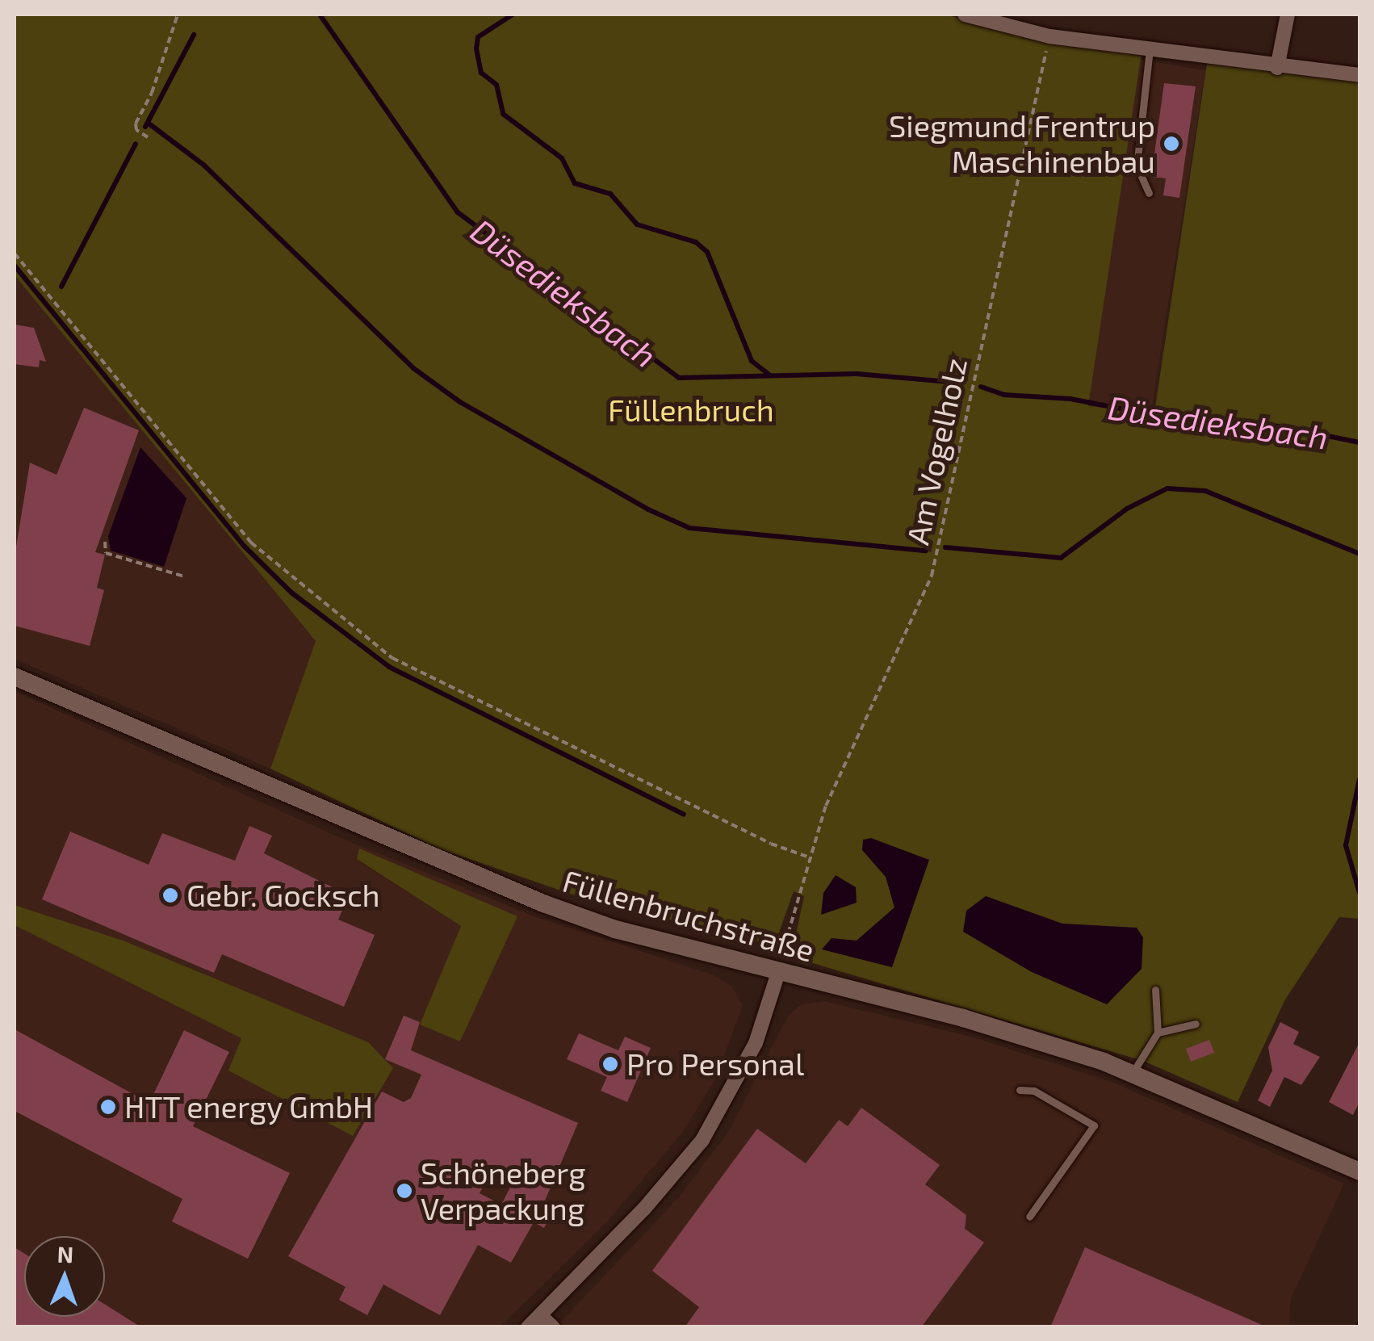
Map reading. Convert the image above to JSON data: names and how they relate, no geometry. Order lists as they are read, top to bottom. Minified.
{"streets":{"street":["Füllenbruchstraße"],"path":["Am Vogelholz"]},"crossings":[["Am Vogelholz","Füllenbruchstraße"]],"water":["Düsedieksbach"],"parks":["Füllenbruch"],"places":["Siegmund Frentrup Maschinenbau","Gebr. Gocksch","Pro Personal","HTT energy GmbH","Schöneberg Verpackung"],"north":"top"}
